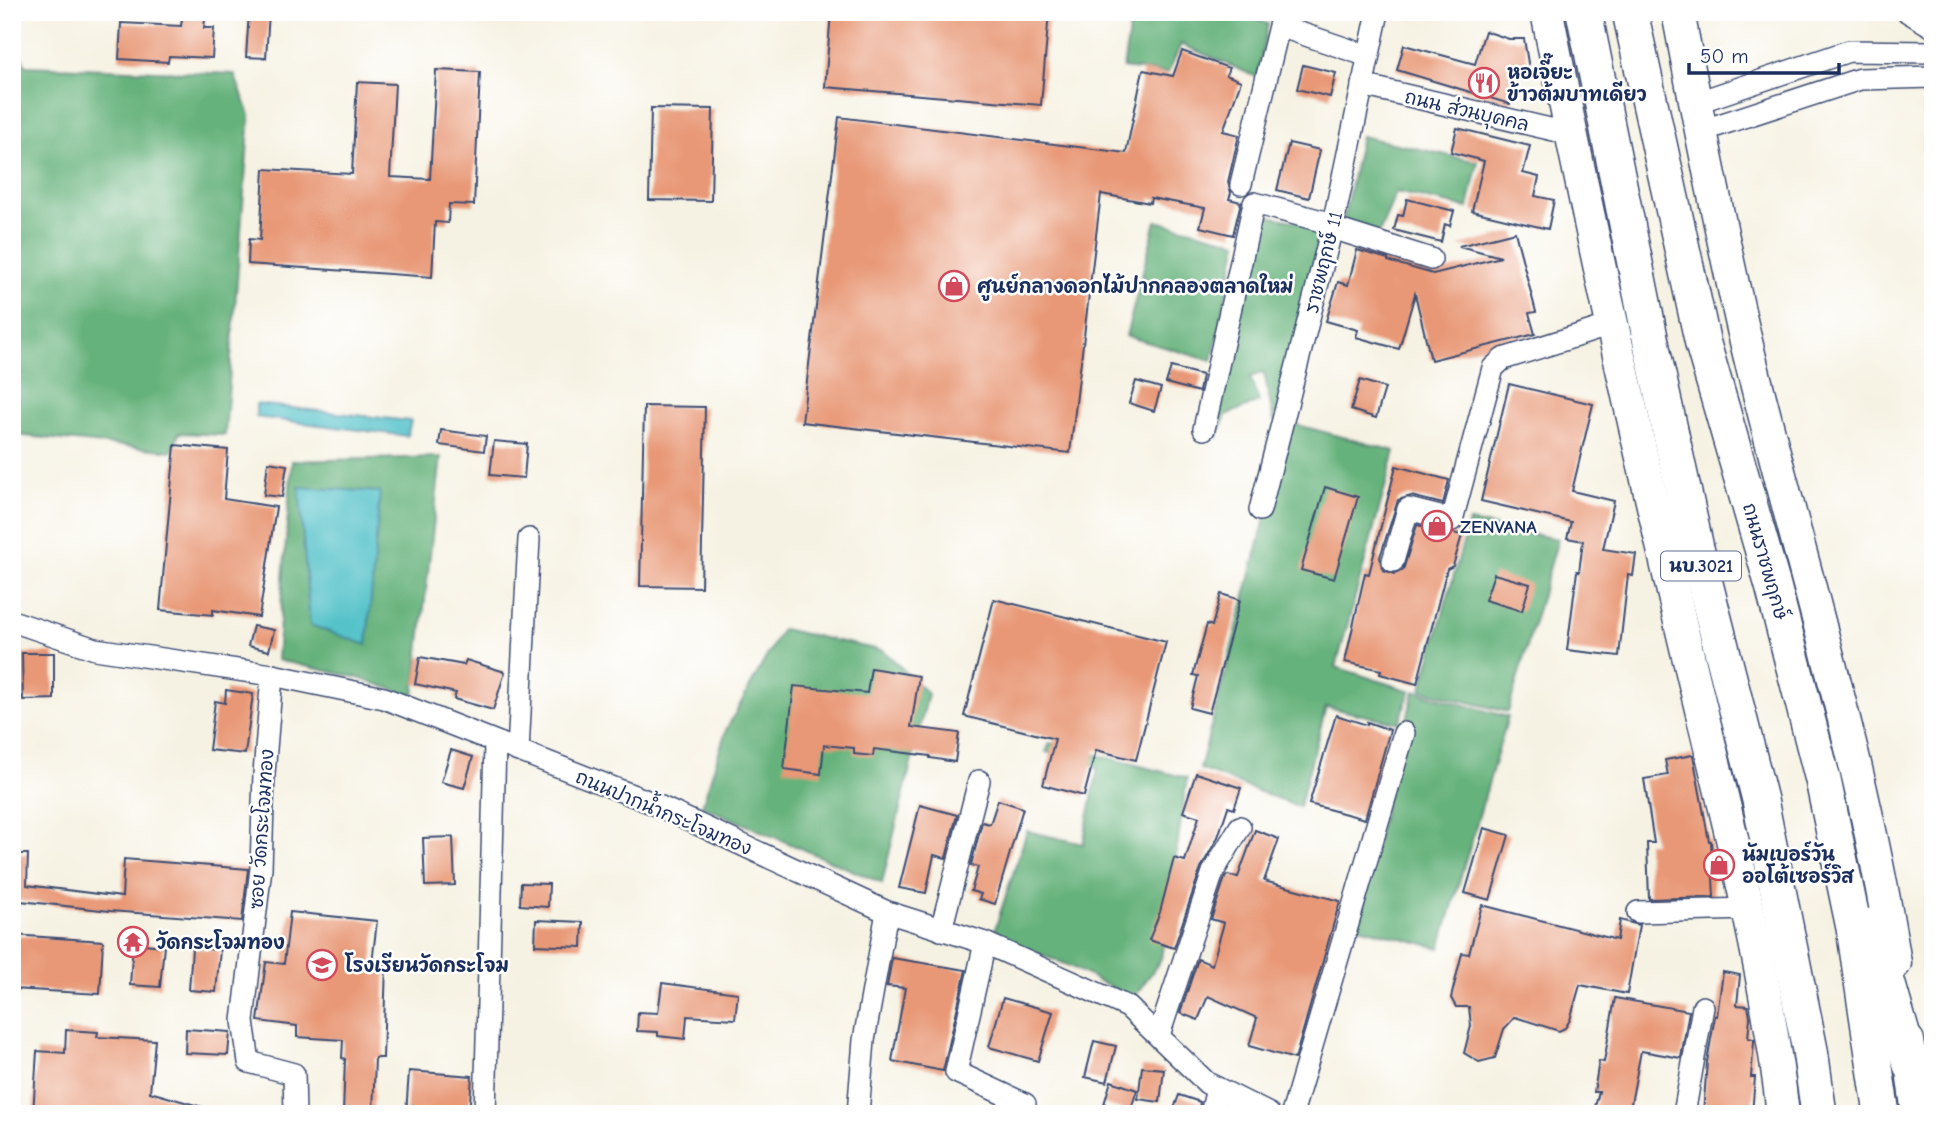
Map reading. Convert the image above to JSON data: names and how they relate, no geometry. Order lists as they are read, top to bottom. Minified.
{"streets":{"main road":["ถนนราชพฤกษ์","นบ.3021"],"street":["ถนน ส่วนบุคคล","ราชพฤกษ์ 11","ถนนปากน้ำกระโจมทอง","ซอย วัดกระโจมทอง"]},"crossings":[["ถนน ส่วนบุคคล","ราชพฤกษ์ 11"],["ถนน ส่วนบุคคล","นบ.3021"],["ถนนปากน้ำกระโจมทอง","ซอย วัดกระโจมทอง"]],"places":{"restaurant":["หอเจี๊ยะ ข้าวต้มบาทเดียว"],"shop":["ศูนย์กลางดอกไม้ปากคลองตลาดใหม่","ZENVANA","นัมเบอร์วัน ออโต้เซอร์วิส"],"temple":["วัดกระโจมทอง"],"school or university":["โรงเรียนวัดกระโจม"]},"scale_bar":"50 m"}
